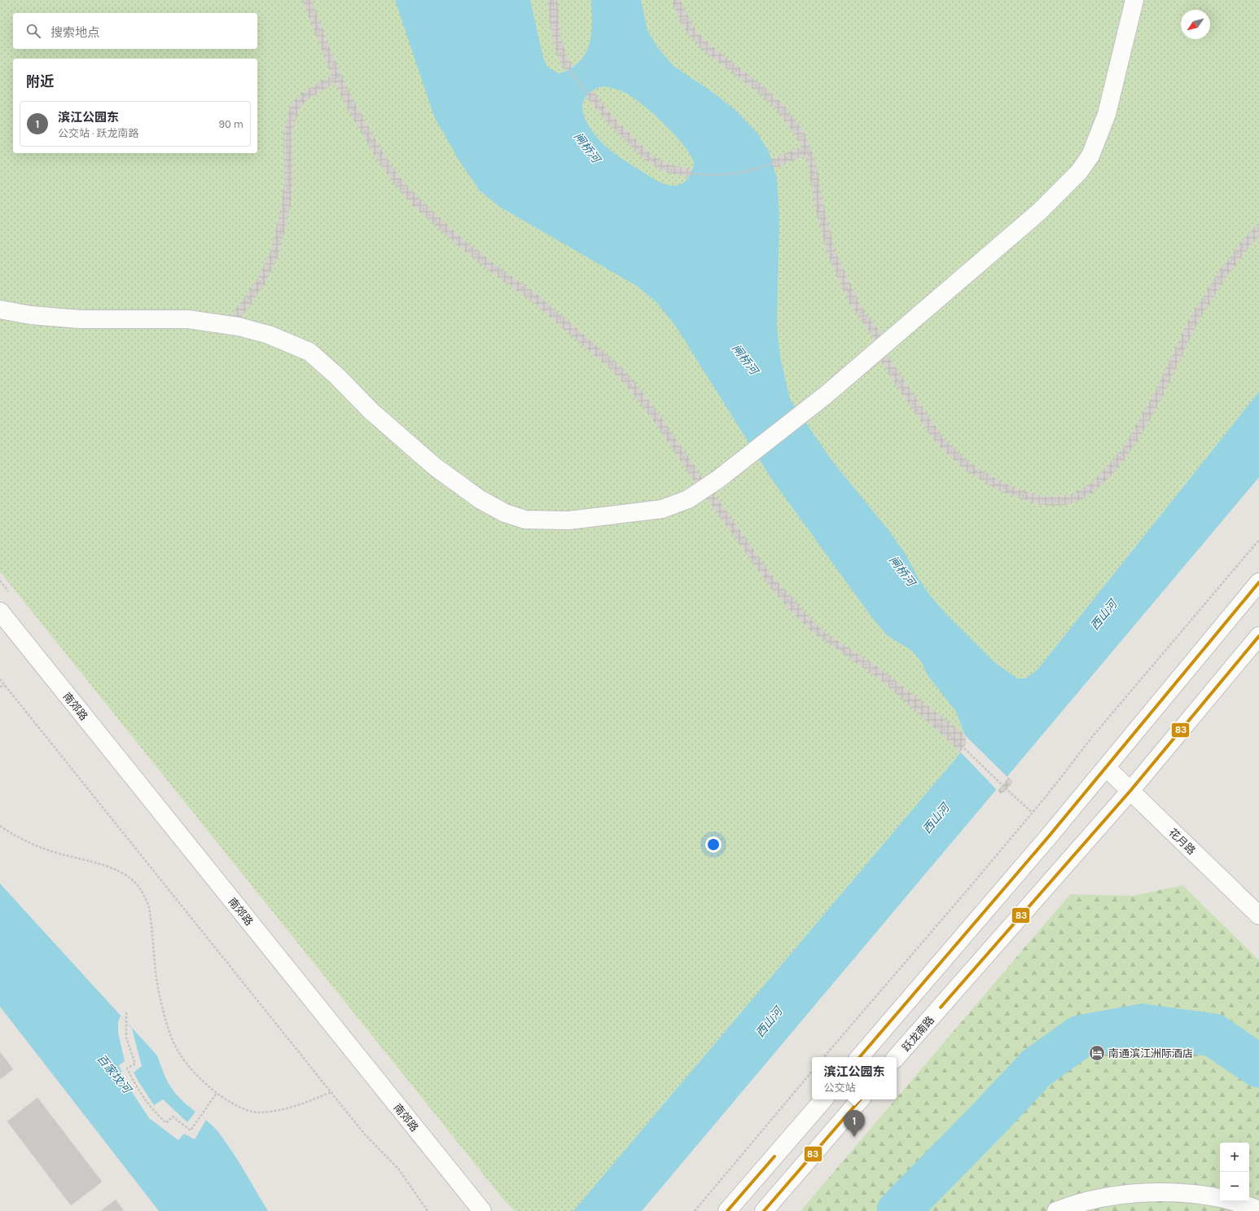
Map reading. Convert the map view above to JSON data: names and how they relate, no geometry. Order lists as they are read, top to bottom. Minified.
{"streets":{"street":["南郊路","花月路","跃龙南路"]},"crossings":[["花月路","跃龙南路"]],"water":["闸桥河","西山河","百家坟河"],"places":{"hotel":["南通滨江洲际酒店"]},"lines":["transit line 83"],"north":"bottom left","page":{"search":"搜索地点","heading":"附近","list":[{"mark":"1","name":"滨江公园东","note":"公交站 · 跃龙南路","value":"90 m"}],"popup":["滨江公园东","公交站"],"pins":"1","map_buttons":["+","−"]}}
